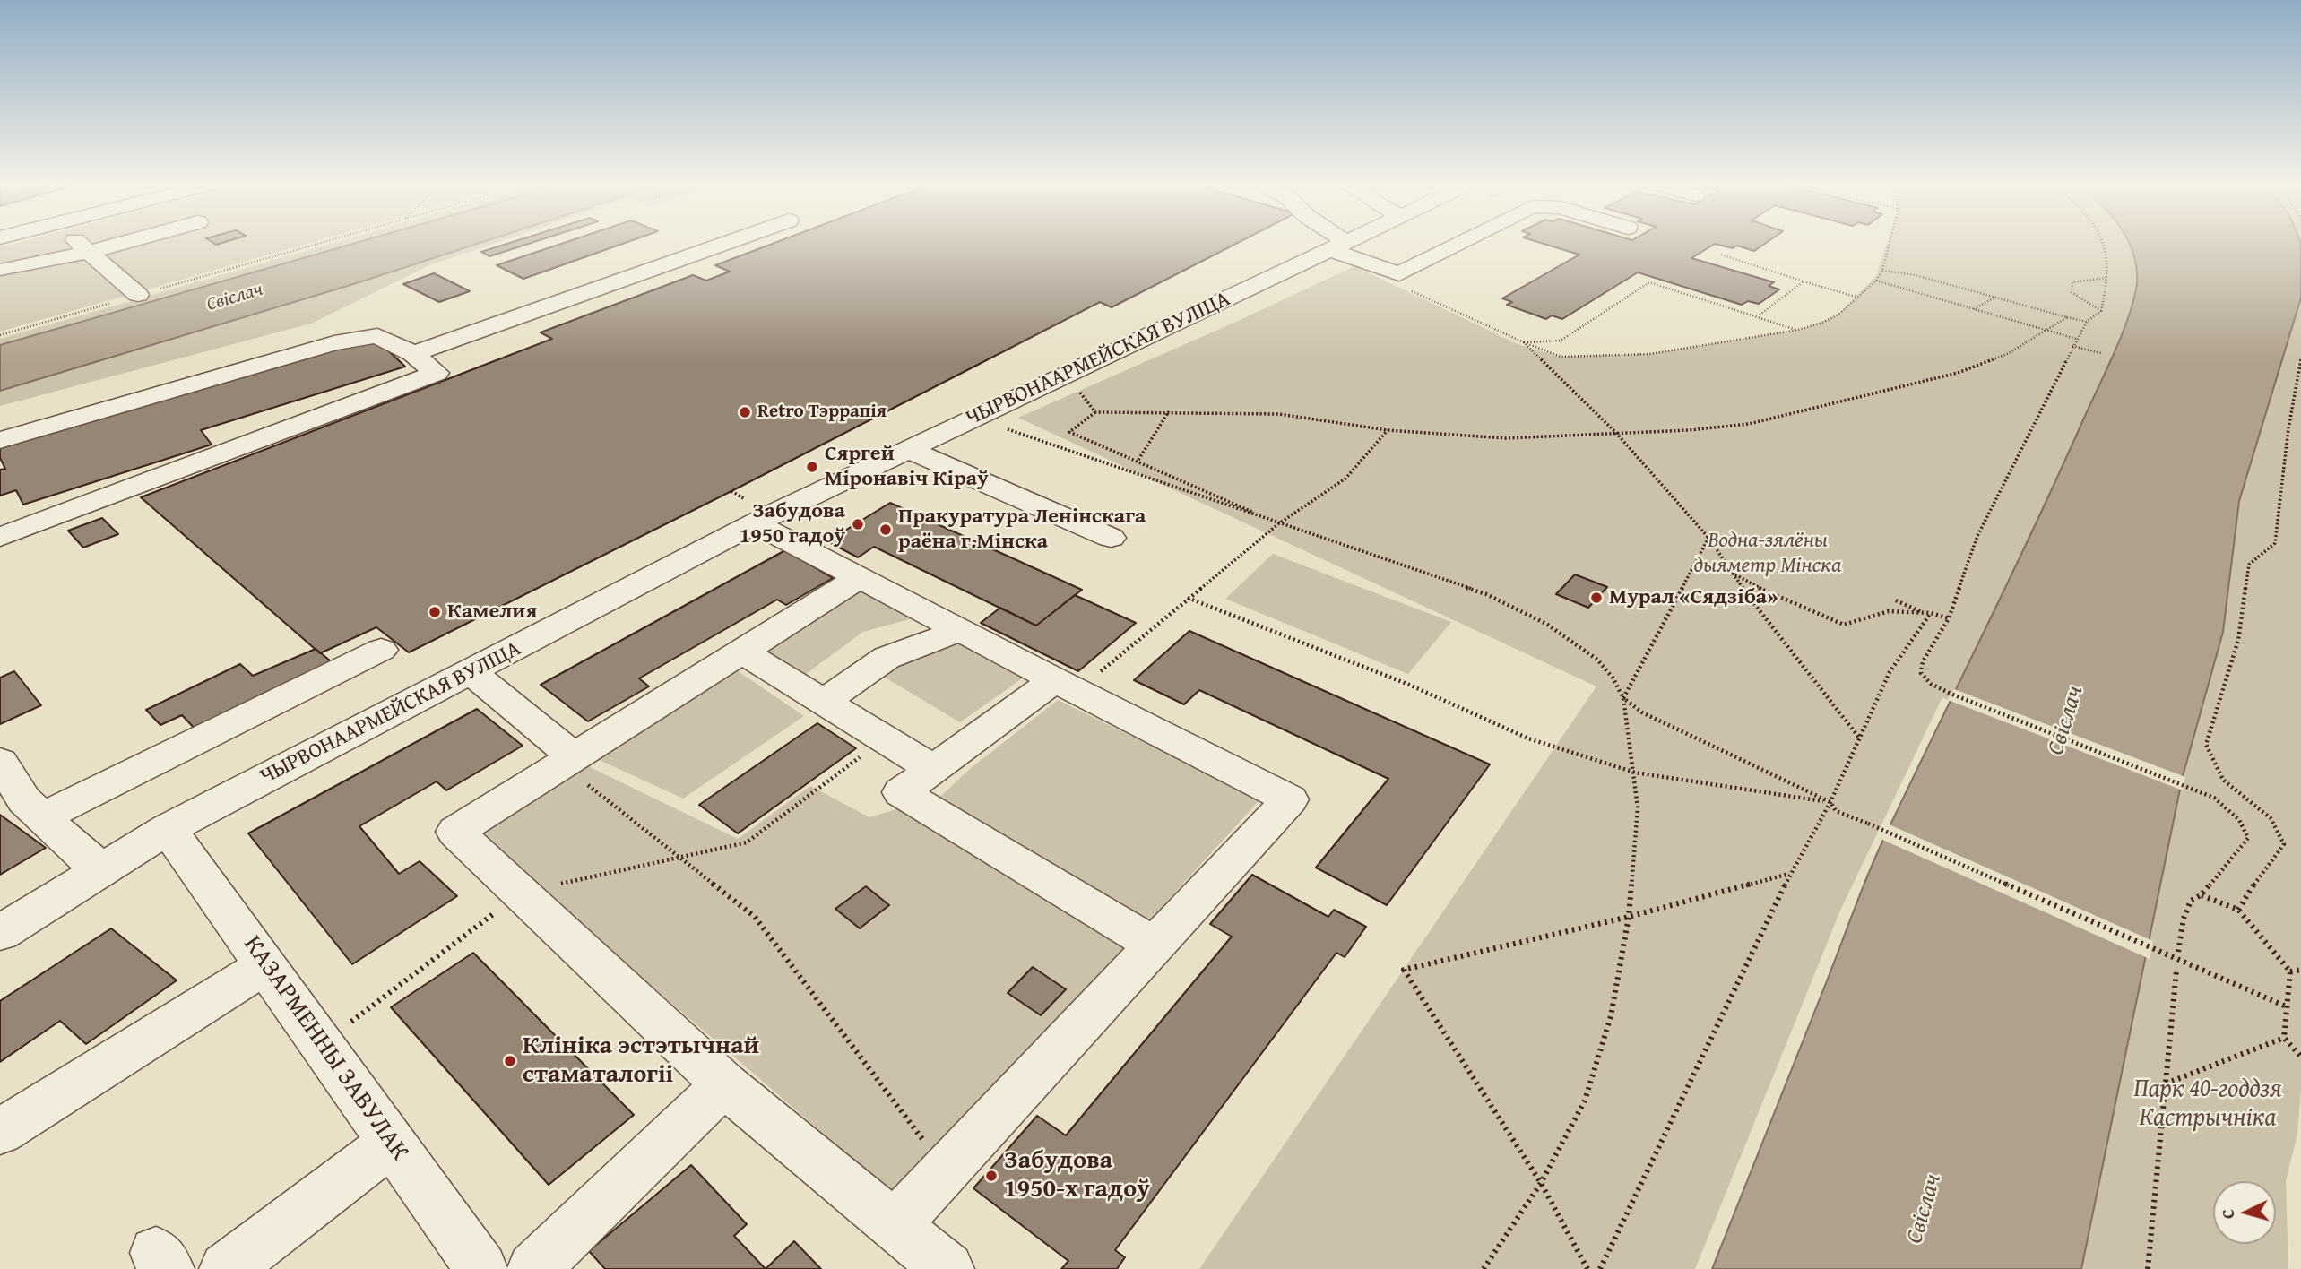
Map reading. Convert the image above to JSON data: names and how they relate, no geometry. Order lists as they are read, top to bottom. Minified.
{"streets":{"street":["ЧЫРВОНААРМЕЙСКАЯ ВУЛІЦА","КАЗАРМЕННЫ ЗАВУЛАК"]},"crossings":[["ЧЫРВОНААРМЕЙСКАЯ ВУЛІЦА","КАЗАРМЕННЫ ЗАВУЛАК"]],"water":["Свіслач"],"parks":["Водна-зялёны дыяметр Мінска","Парк 40-годдзя Кастрычніка"],"places":["Retro Тэррапія","Сяргей Міронавіч Кіраў","Забудова 1950 гадоў","Пракуратура Ленінскага раёна г.Мінска","Мурал «Сядзіба»","Камелия","Клініка эстэтычнай стаматалогіі","Забудова 1950-х гадоў"],"north":"left"}
